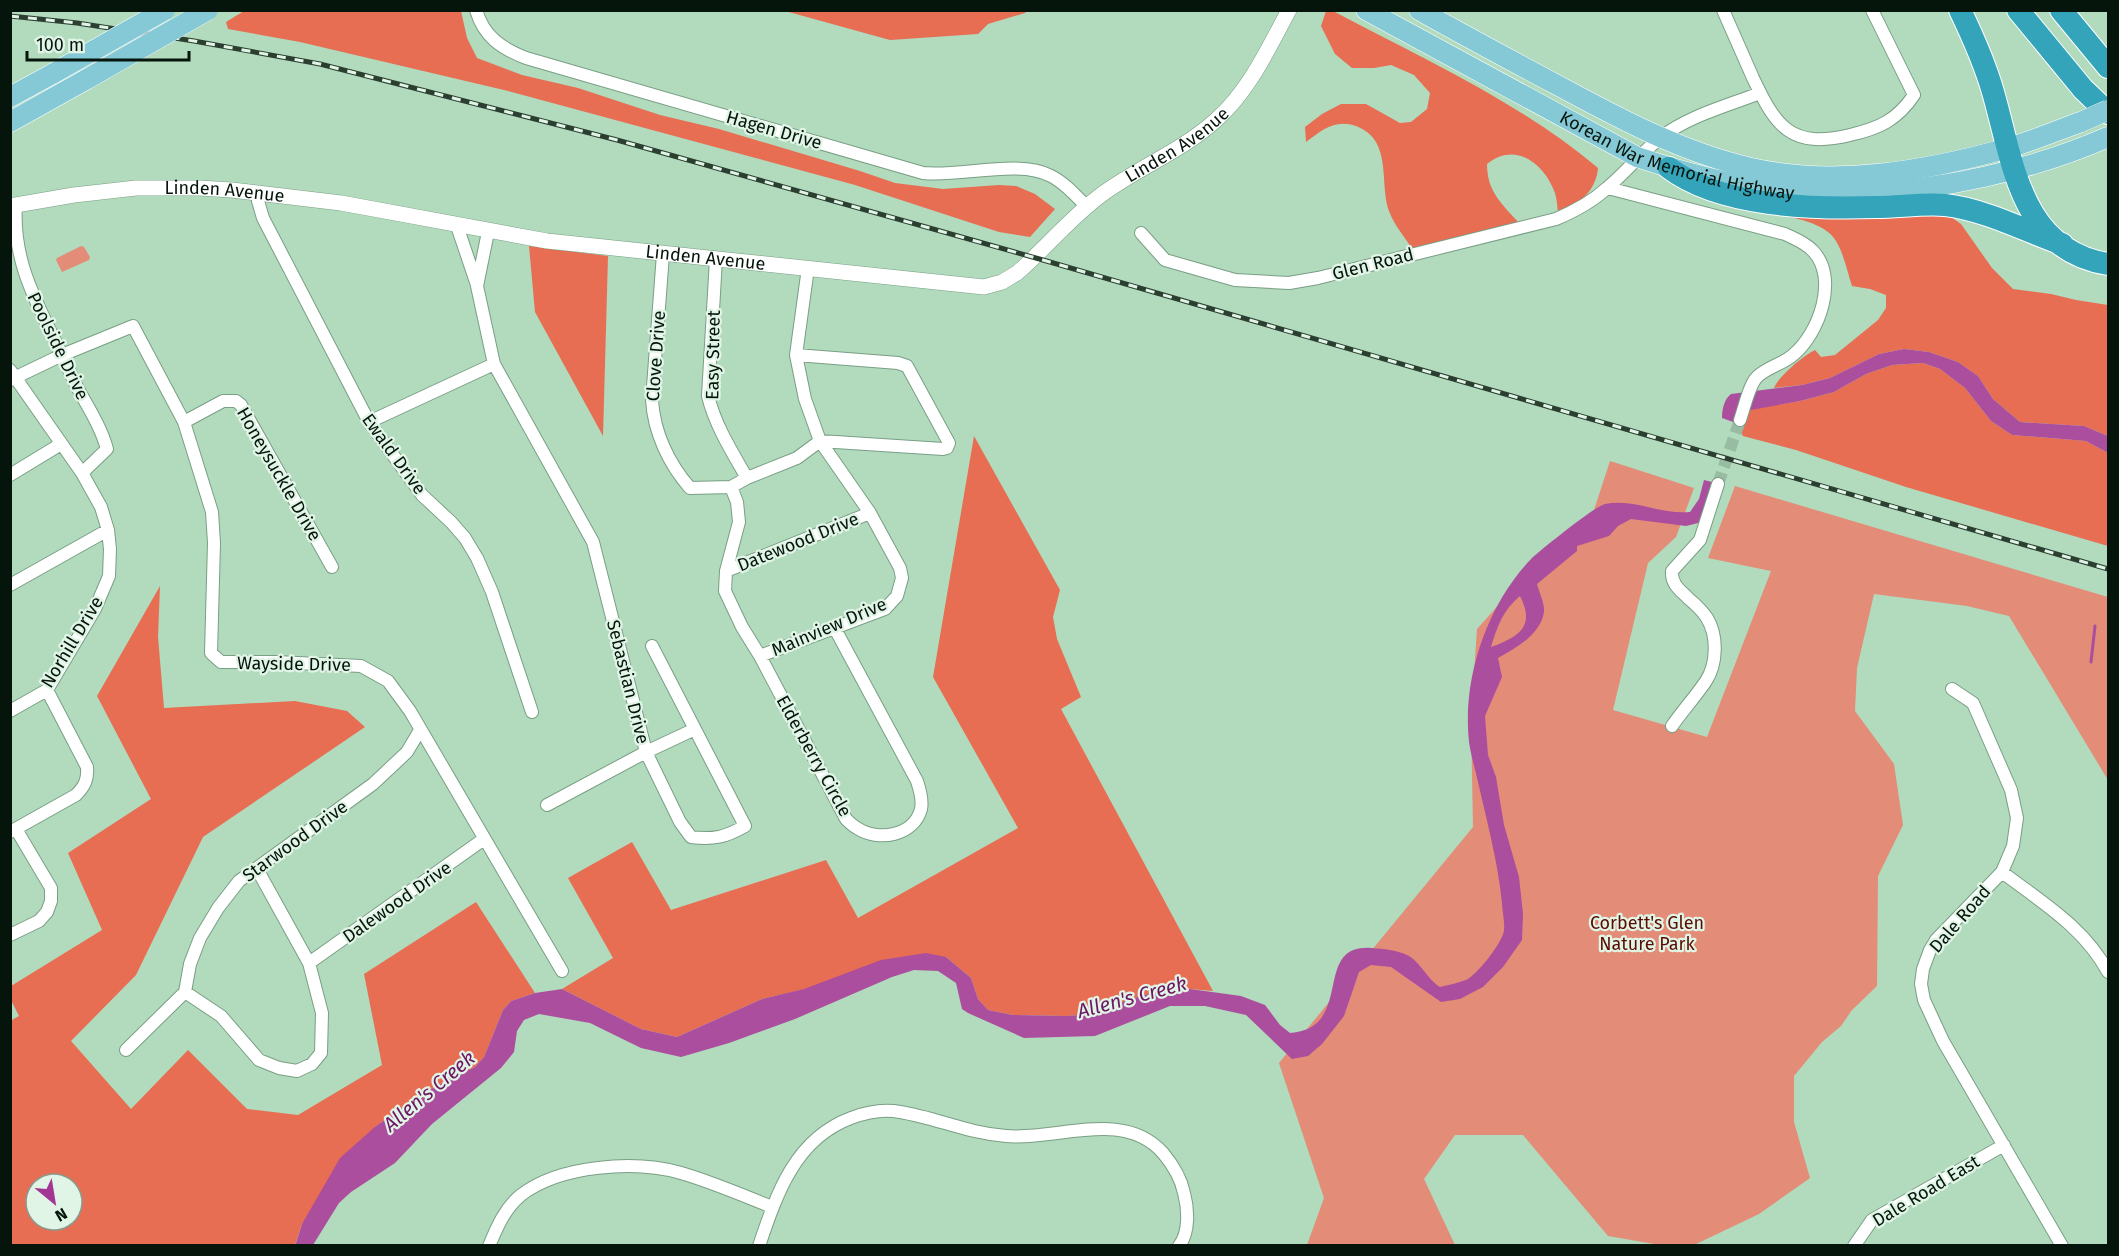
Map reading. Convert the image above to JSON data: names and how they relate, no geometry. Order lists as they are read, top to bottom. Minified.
{"streets":{"main road":["Korean War Memorial Highway"],"street":["Hagen Drive","Linden Avenue","Glen Road","Poolside Drive","Easy Street","Clove Drive","Ewald Drive","Honeysuckle Drive","Datewood Drive","Mainview Drive","Norhill Drive","Wayside Drive","Sebastian Drive","Elderberry Circle","Starwood Drive","Dalewood Drive","Dale Road","Dale Road East"]},"crossings":[["Hagen Drive","Linden Avenue"],["Linden Avenue","Poolside Drive"],["Linden Avenue","Easy Street"],["Linden Avenue","Clove Drive"],["Linden Avenue","Ewald Drive"],["Linden Avenue","Sebastian Drive"],["Korean War Memorial Highway","Glen Road"],["Poolside Drive","Norhill Drive"],["Poolside Drive","Wayside Drive"],["Easy Street","Clove Drive"],["Clove Drive","Mainview Drive"],["Clove Drive","Elderberry Circle"],["Honeysuckle Drive","Wayside Drive"],["Datewood Drive","Mainview Drive"],["Datewood Drive","Elderberry Circle"],["Mainview Drive","Elderberry Circle"],["Wayside Drive","Starwood Drive"],["Wayside Drive","Dalewood Drive"],["Dale Road","Dale Road East"]],"water":["Allen's Creek"],"parks":["Corbett's Glen Nature Park"],"scale_bar":"100 m","north":"bottom right"}
